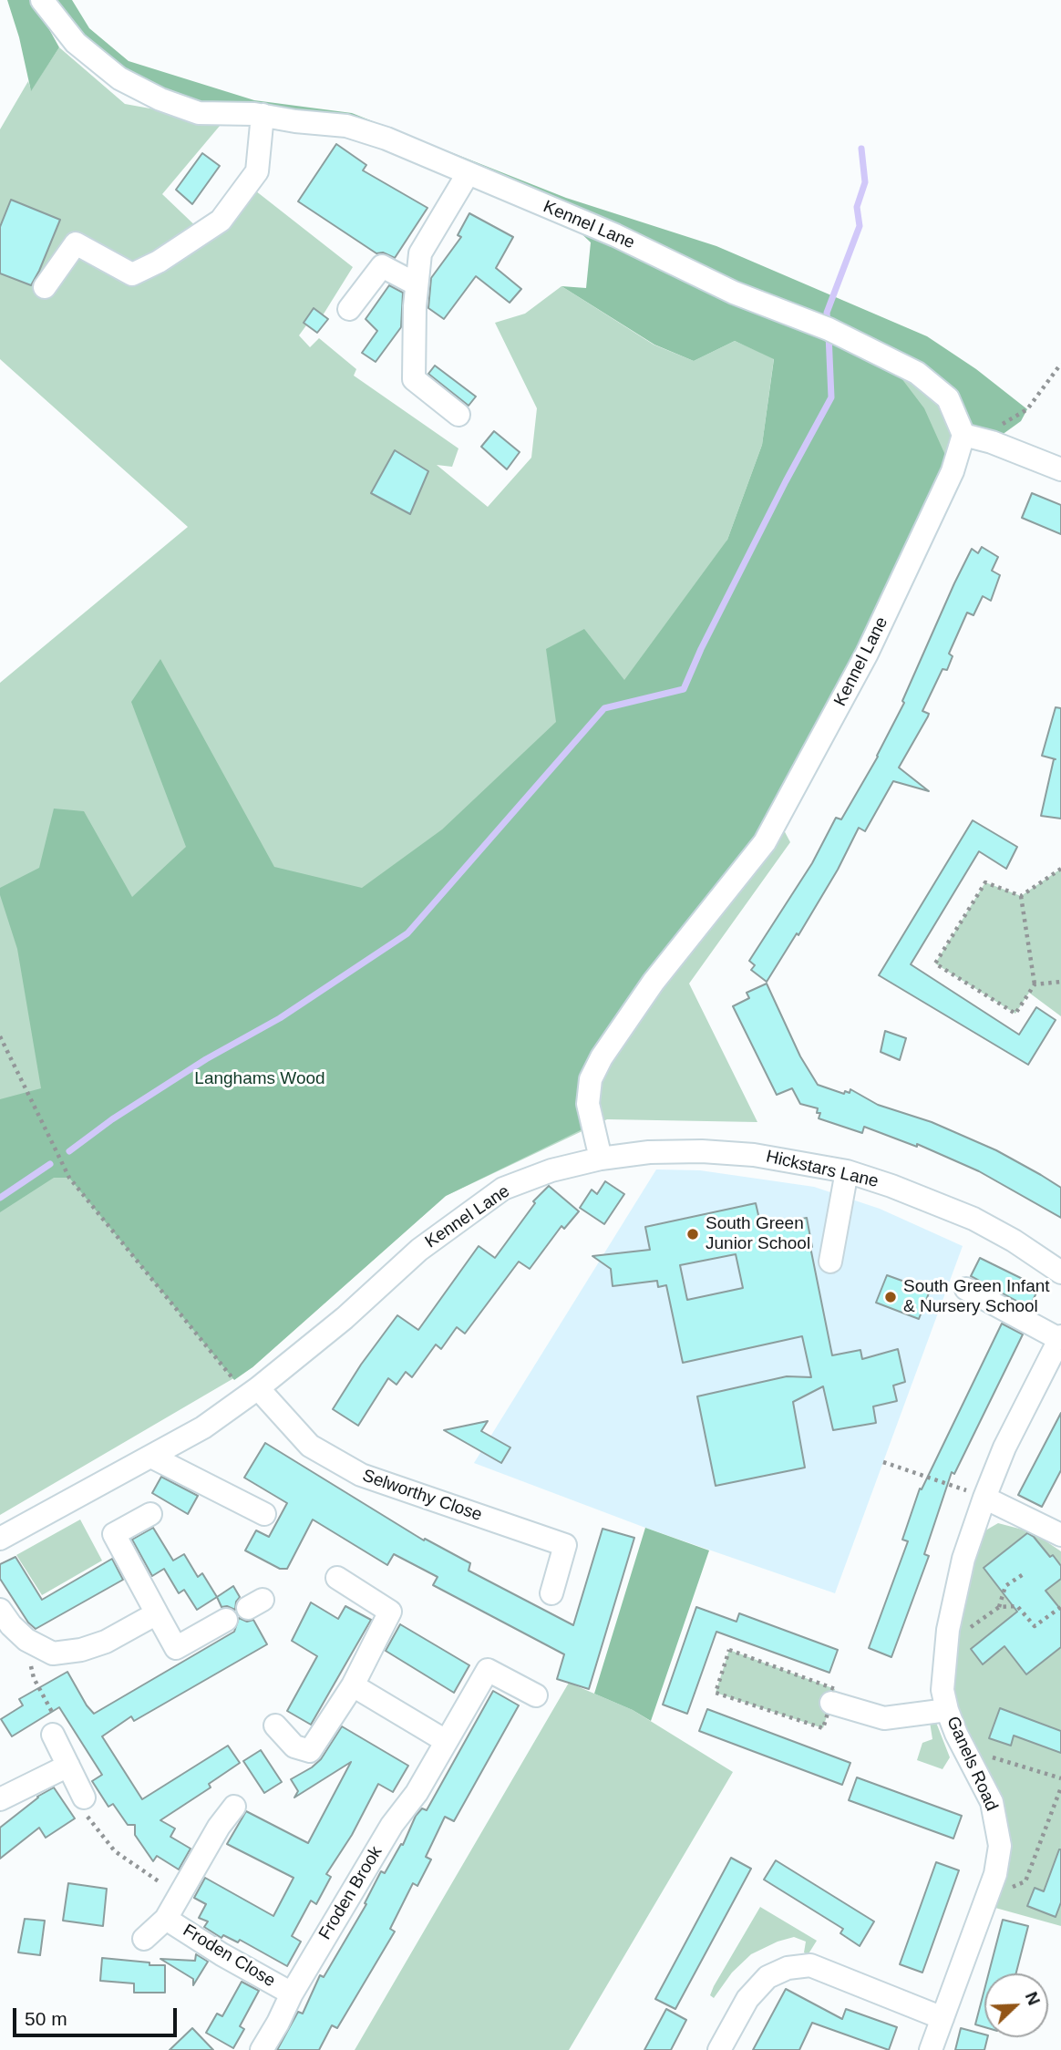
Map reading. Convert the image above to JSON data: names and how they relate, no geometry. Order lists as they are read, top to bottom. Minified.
{"streets":{"street":["Kennel Lane","Hickstars Lane","Selworthy Close","Ganels Road","Froden Brook","Froden Close"]},"crossings":[["Kennel Lane","Hickstars Lane"],["Kennel Lane","Selworthy Close"],["Froden Brook","Froden Close"]],"parks":["Langhams Wood"],"places":["South Green Junior School","South Green Infant & Nursery School"],"scale_bar":"50 m","north":"top right"}
